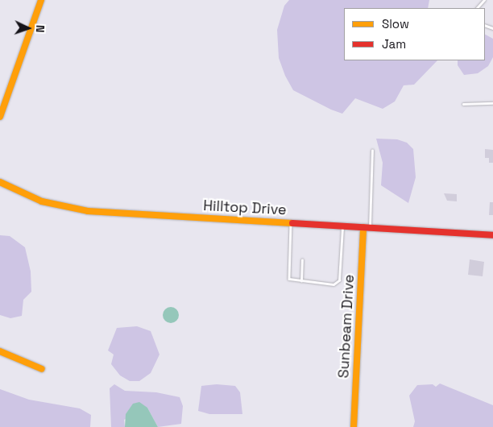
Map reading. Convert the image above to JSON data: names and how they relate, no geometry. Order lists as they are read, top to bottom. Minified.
{"streets":{"street":["Hilltop Drive","Sunbeam Drive"]},"crossings":[["Hilltop Drive","Sunbeam Drive"]],"legend":["Slow","Jam"],"north":"right"}
